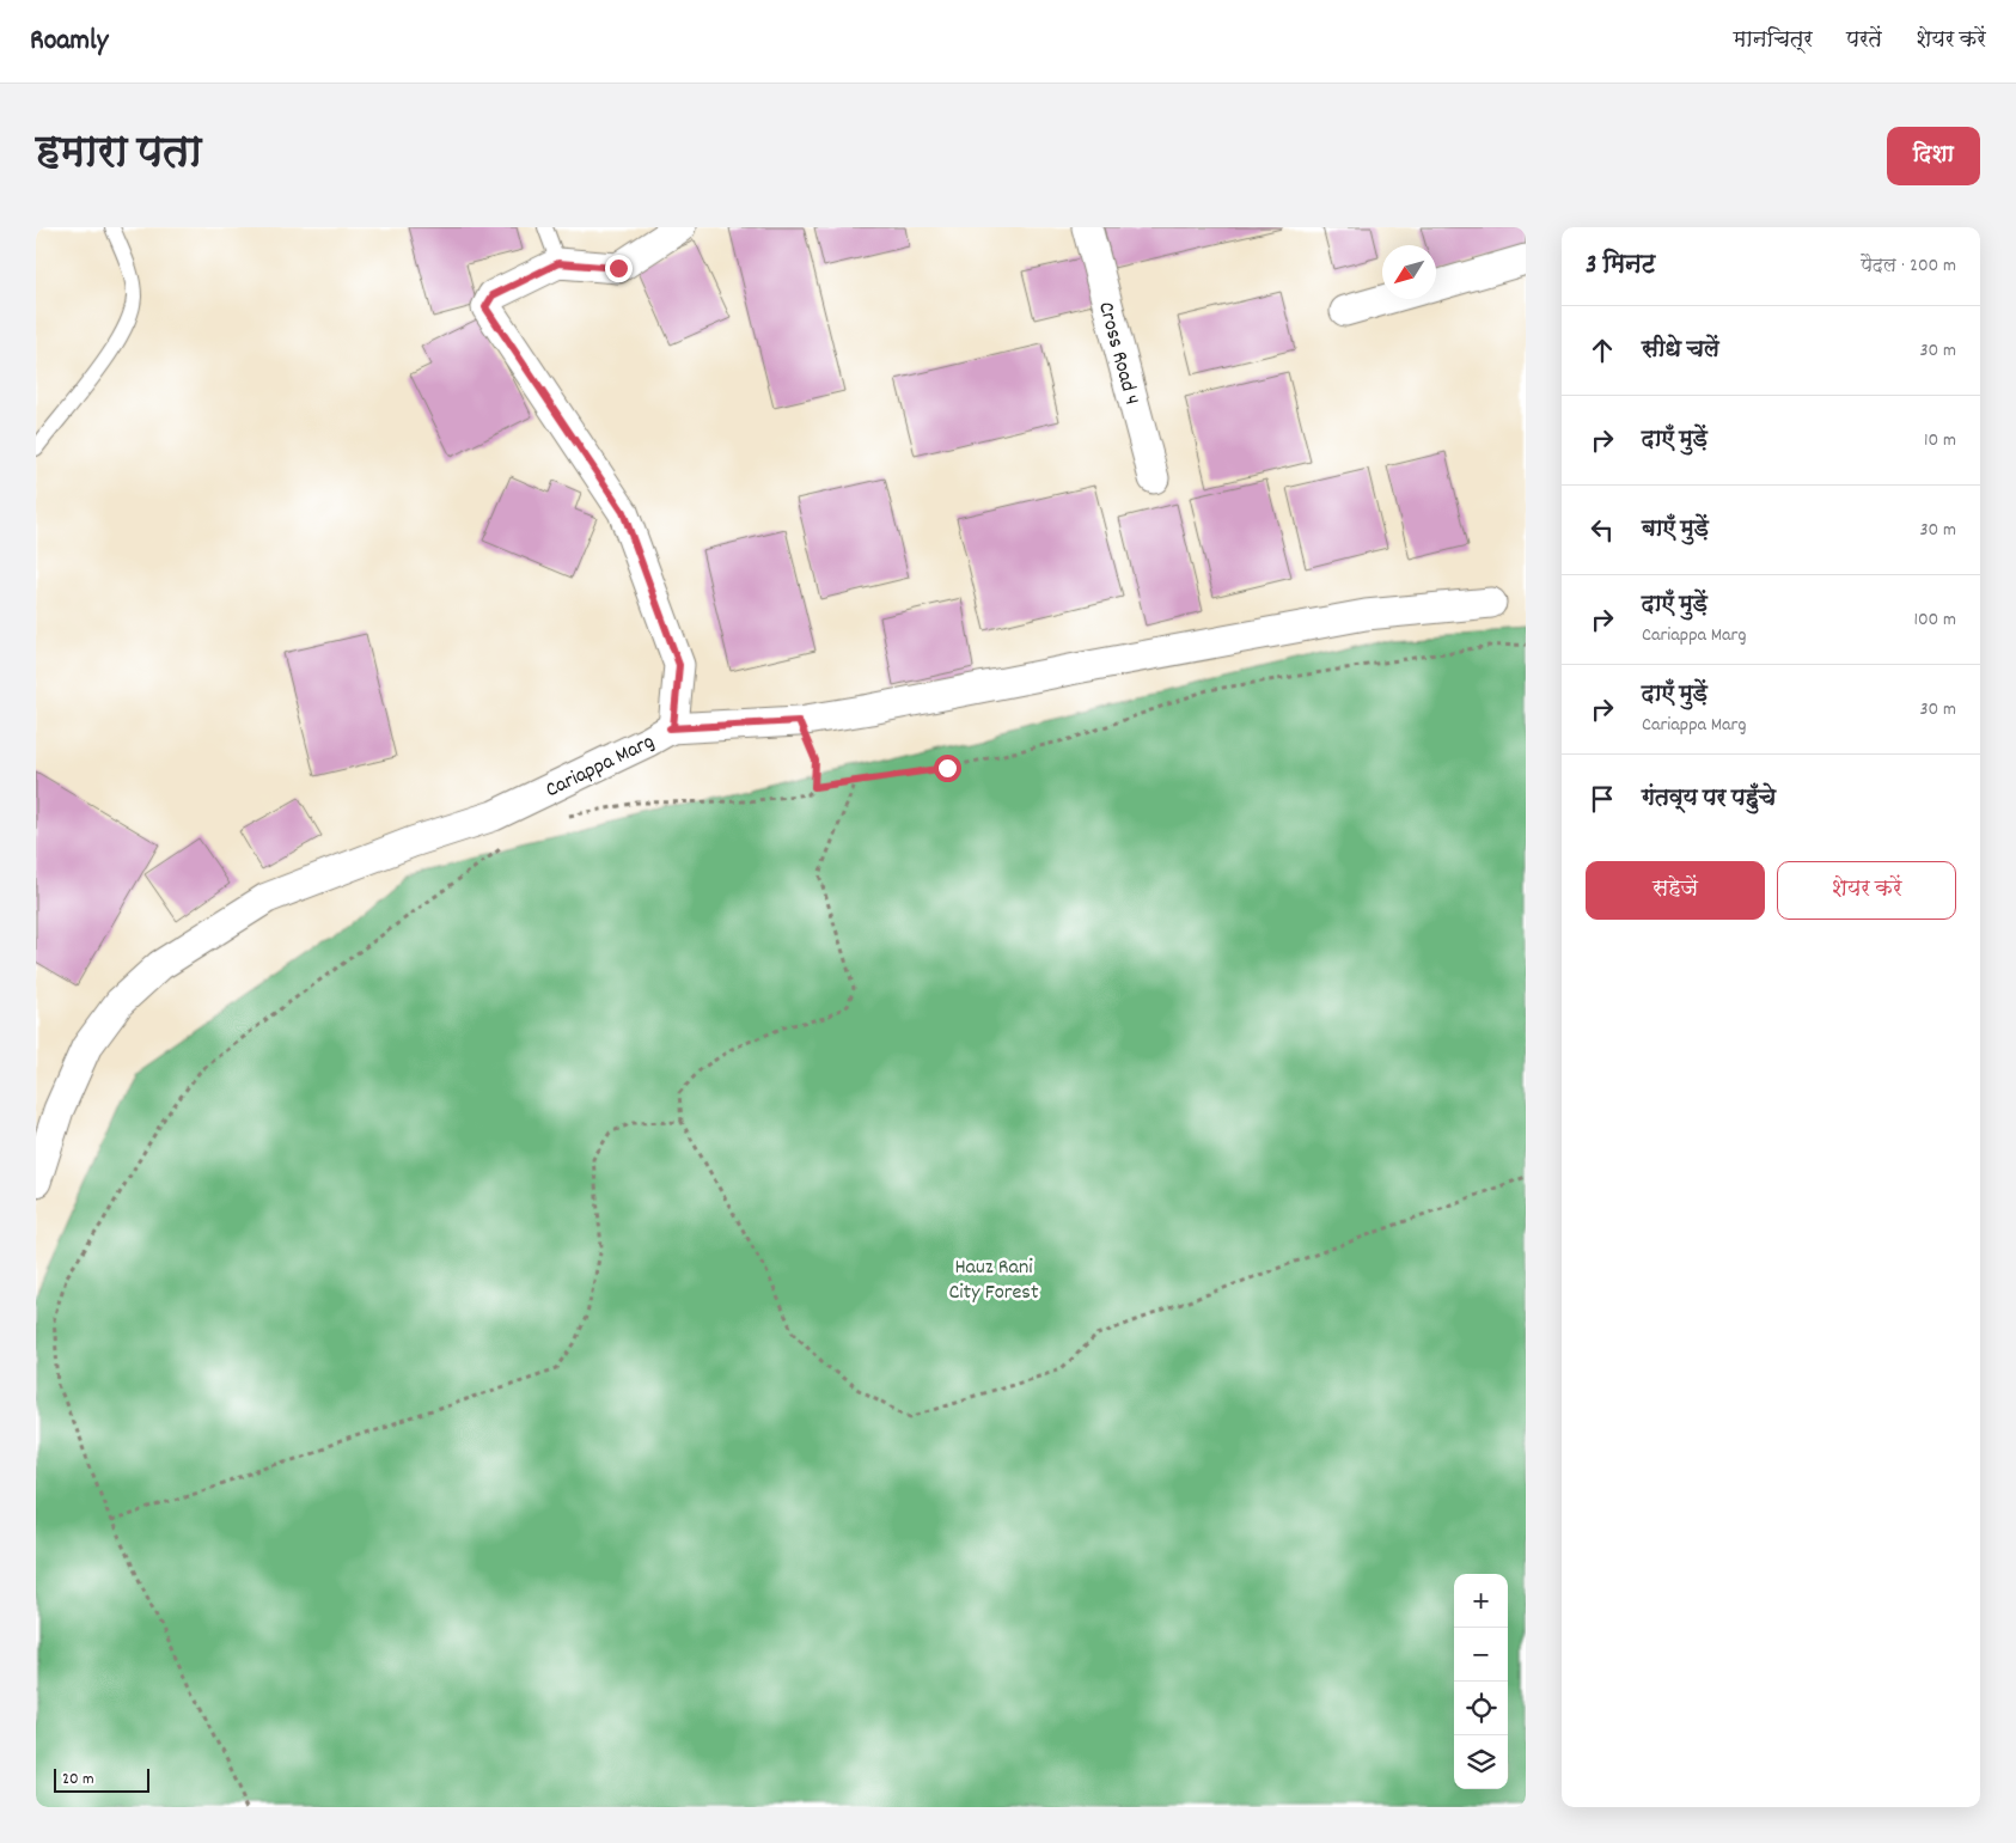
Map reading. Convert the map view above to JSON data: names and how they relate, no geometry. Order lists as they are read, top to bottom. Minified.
{"streets":{"street":["Cross Road 4","Cariappa Marg"]},"parks":["Hauz Rani City Forest"],"scale_bar":"20 m","north":"bottom left","page":{"header":"Roamly","nav":["मानचित्र","परतें","शेयर करें"],"title":"हमारा पता","buttons":["दिशा",["सहेजें","शेयर करें"]],"heading":["3 मिनट","पैदल · 200 m"],"list":[["सीधे चलें","30 m"],["दाएँ मुड़ें","10 m"],["बाएँ मुड़ें","30 m"],["दाएँ मुड़ें","Cariappa Marg","100 m"],["दाएँ मुड़ें","Cariappa Marg","30 m"],"गंतव्य पर पहुँचे"],"map_buttons":["+","−"],"scale":"20 m"}}
